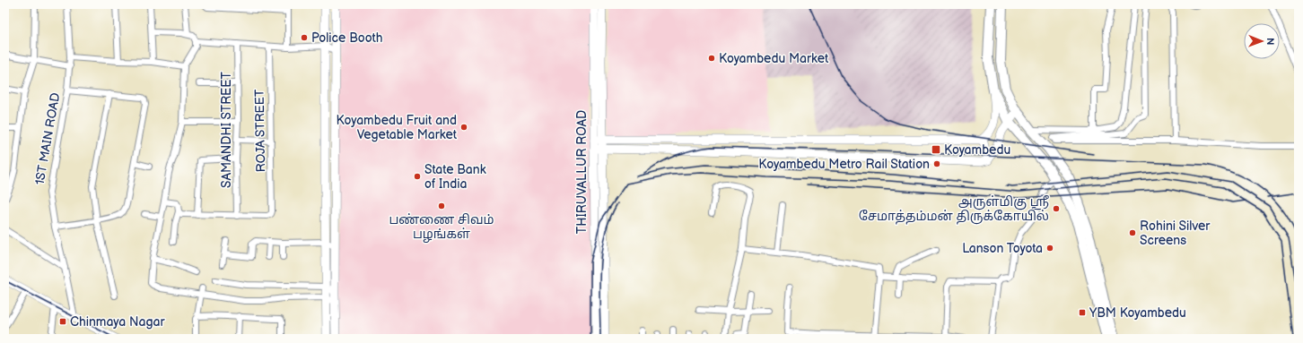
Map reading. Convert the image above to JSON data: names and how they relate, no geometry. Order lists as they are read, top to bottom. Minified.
{"streets":{"street":["SAMANDHI STREET","ROJA STREET","1ST MAIN ROAD","THIRUVALLUR ROAD"]},"crossings":[["SAMANDHI STREET","ROJA STREET"]],"places":{"other":["Police Booth","Koyambedu Market","Koyambedu Fruit and Vegetable Market","Koyambedu Metro Rail Station","State Bank of India","பண்ணை சிவம் பழங்கள்","அருள்மிகு ஸ்ரீ சேமாத்தம்மன் திருக்கோயில்","Rohini Silver Screens","Lanson Toyota"],"transit":["Koyambedu","YBM Koyambedu","Chinmaya Nagar"]},"north":"right"}
